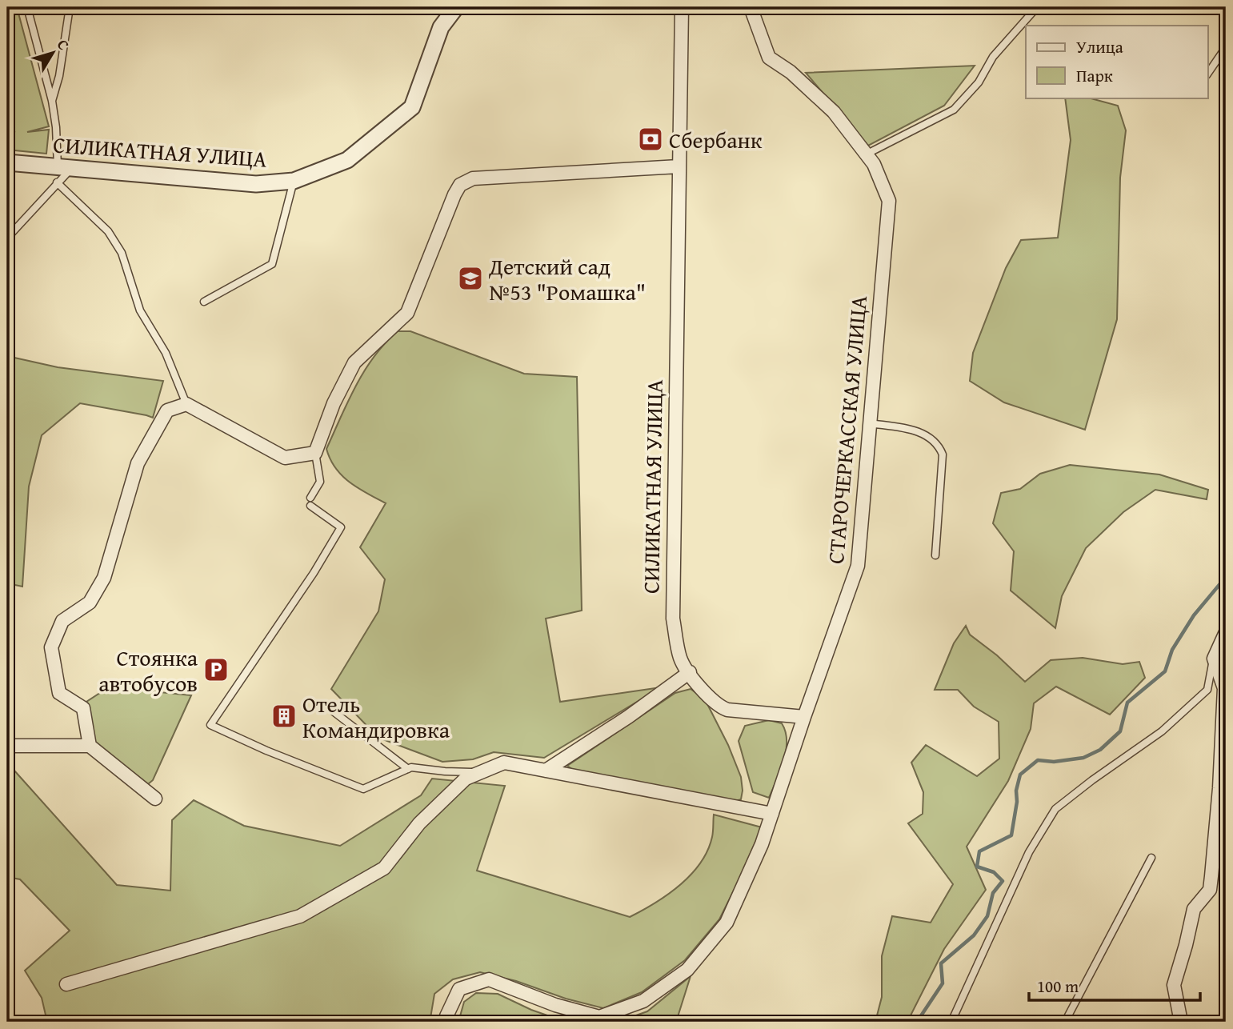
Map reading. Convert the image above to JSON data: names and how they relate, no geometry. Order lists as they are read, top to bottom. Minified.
{"streets":{"street":["СИЛИКАТНАЯ УЛИЦА","СТАРОЧЕРКАССКАЯ УЛИЦА"]},"crossings":[["СИЛИКАТНАЯ УЛИЦА","СТАРОЧЕРКАССКАЯ УЛИЦА"]],"places":{"bank":["Сбербанк"],"school or university":["Детский сад №53 \"Ромашка\""],"parking":["Стоянка автобусов"],"building":["Отель Командировка"]},"legend":["Улица","Парк"],"scale_bar":"100 m","north":"top right"}
